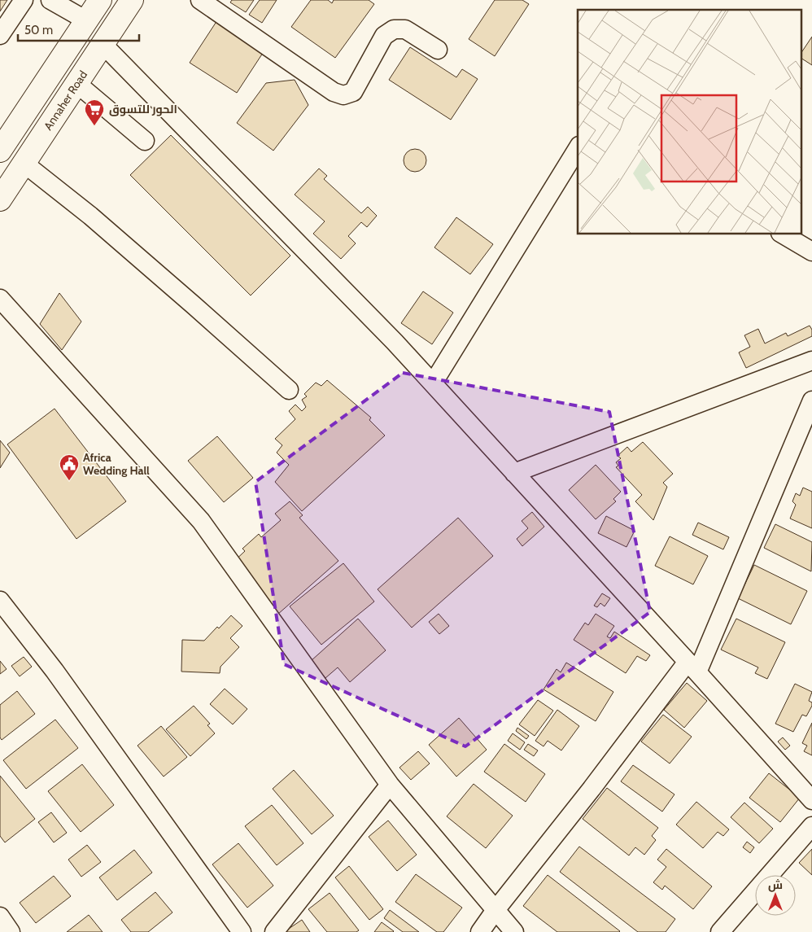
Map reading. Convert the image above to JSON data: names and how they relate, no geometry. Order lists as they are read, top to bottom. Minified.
{"streets":{"main road":["Annaher Road"]},"places":{"supermarket":["الحور للتسوق"],"public building":["Africa Wedding Hall"]},"scale_bar":"50 m","north":"top"}
